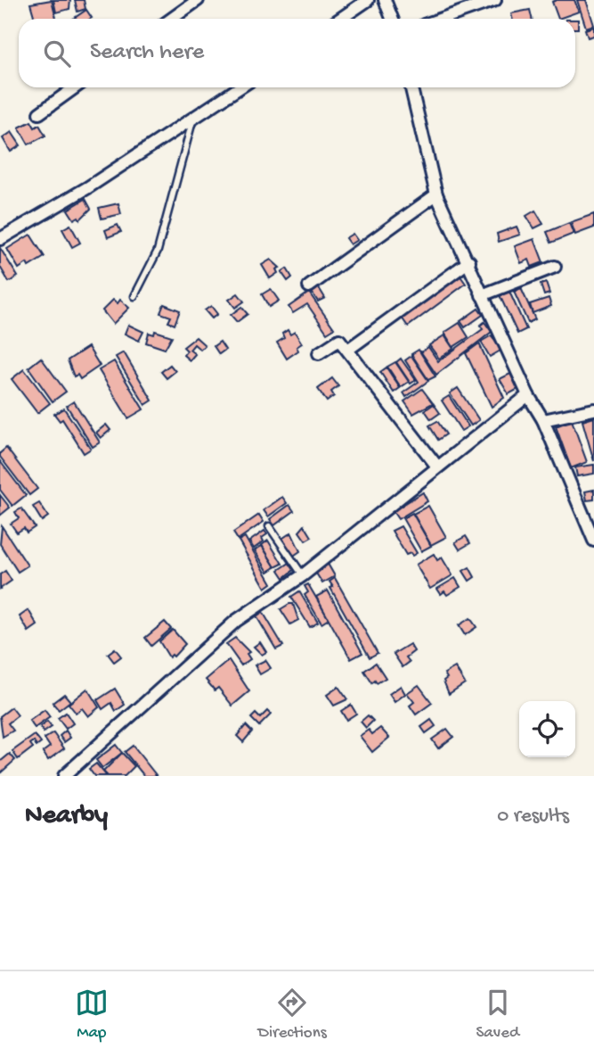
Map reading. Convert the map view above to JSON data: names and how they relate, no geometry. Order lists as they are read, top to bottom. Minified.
{"page":{"search":"Search here","heading":["Nearby","0 results"],"nav":["Map","Directions","Saved"]}}
